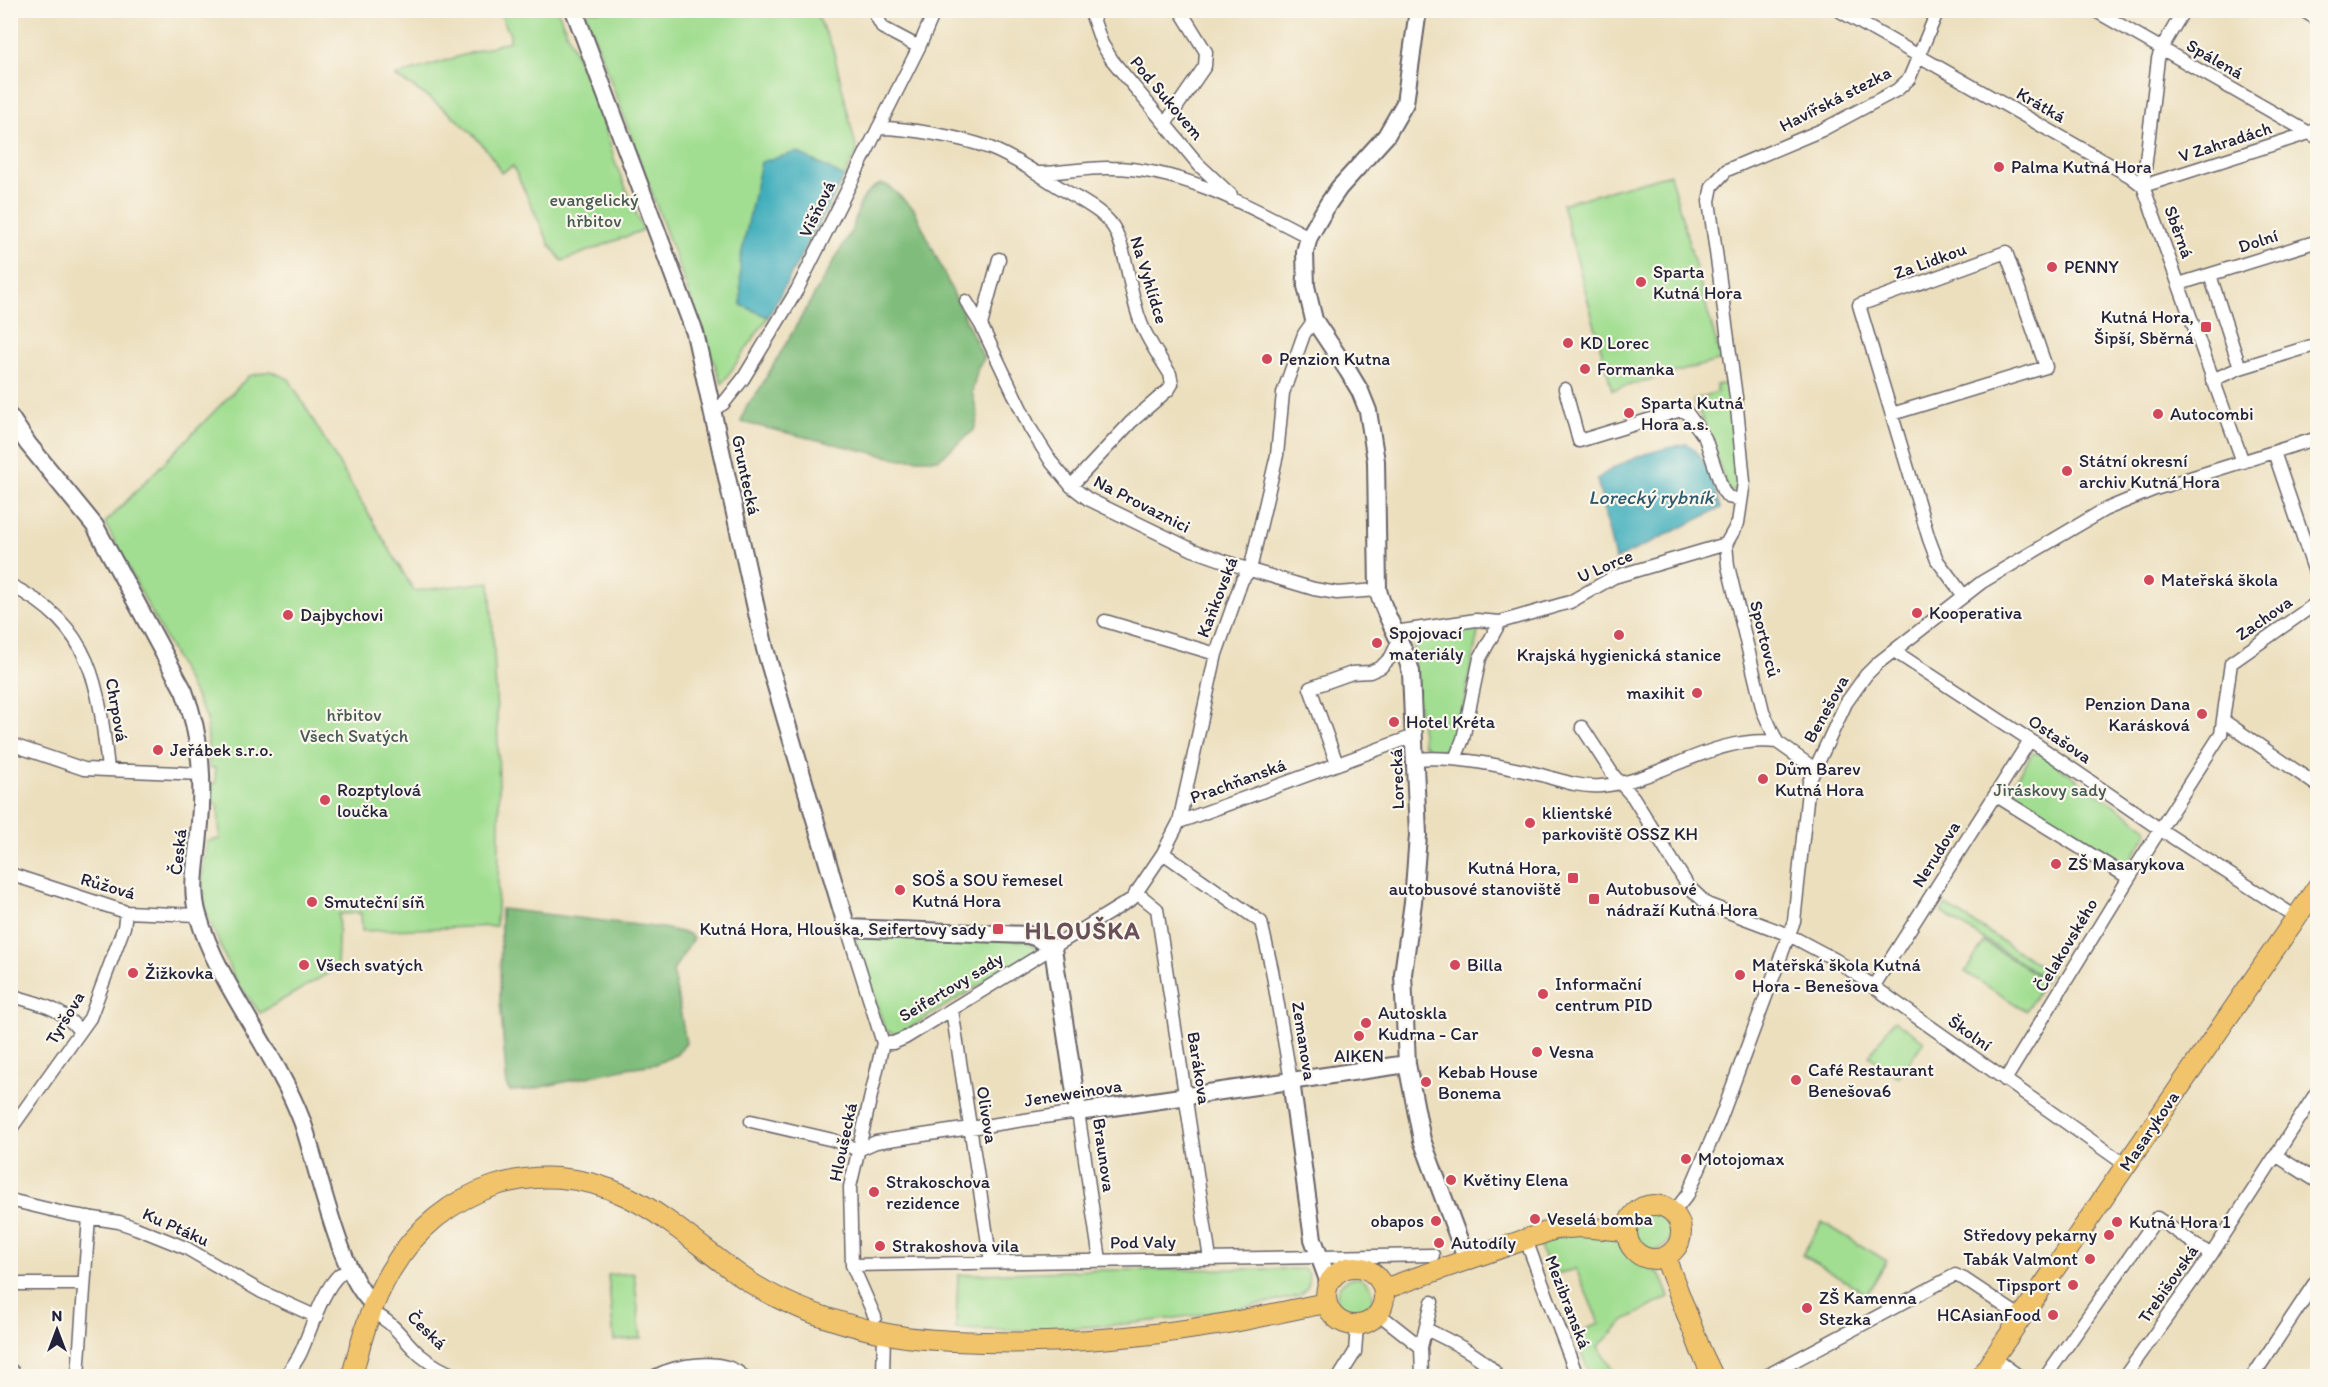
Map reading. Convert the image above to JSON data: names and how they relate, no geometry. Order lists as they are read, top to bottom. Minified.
{"streets":{"main road":["Masarykova"],"street":["Spálená","Pod Sukovem","Havířská stezka","Krátká","V Zahradách","Višňová","Sběrná","Dolní","Za Lidkou","Na Vyhlídce","Gruntecká","Na Provaznici","U Lorce","Kaňkovská","Zachova","Sportovců","Benešova","Chrpová","Ostašova","Lorecká","Prachňanská","Česká","Nerudova","Růžová","Čelakovského","Seifertovy sady","Tyršova","Školní","Zemanova","Barákova","Jeneweinova","Olivova","Hloušecká","Braunova","Ku Ptáku","Pod Valy","Trebišovská","Mezibranská"]},"crossings":[["Spálená","V Zahradách"],["Spálená","Sběrná"],["Pod Sukovem","Na Vyhlídce"],["Pod Sukovem","Lorecká"],["Havířská stezka","Krátká"],["Krátká","V Zahradách"],["Krátká","Sběrná"],["V Zahradách","Sběrná"],["Višňová","Na Vyhlídce"],["Višňová","Gruntecká"],["Sběrná","Dolní"],["Sběrná","Benešova"],["Za Lidkou","Benešova"],["Na Vyhlídce","Na Provaznici"],["Gruntecká","Seifertovy sady"],["Na Provaznici","Kaňkovská"],["Na Provaznici","Lorecká"],["U Lorce","Sportovců"],["U Lorce","Lorecká"],["Kaňkovská","Lorecká"],["Kaňkovská","Prachňanská"],["Zachova","Čelakovského"],["Benešova","Ostašova"],["Benešova","Školní"],["Ostašova","Nerudova"],["Ostašova","Čelakovského"],["Ostašova","Masarykova"],["Lorecká","Prachňanská"],["Lorecká","Jeneweinova"],["Prachňanská","Seifertovy sady"],["Prachňanská","Zemanova"],["Prachňanská","Barákova"],["Prachňanská","Braunova"],["Česká","Růžová"],["Nerudova","Školní"],["Růžová","Tyršova"],["Čelakovského","Školní"],["Seifertovy sady","Olivova"],["Seifertovy sady","Hloušecká"],["Seifertovy sady","Braunova"],["Školní","Masarykova"],["Zemanova","Jeneweinova"],["Zemanova","Pod Valy"],["Barákova","Jeneweinova"],["Barákova","Pod Valy"],["Jeneweinova","Olivova"],["Jeneweinova","Hloušecká"],["Jeneweinova","Braunova"],["Olivova","Pod Valy"],["Hloušecká","Pod Valy"],["Braunova","Pod Valy"]],"districts":["HLOUŠKA"],"water":["Lorecký rybník"],"parks":["evangelický hřbitov","hřbitov Všech Svatých","Jiráskovy sady"],"places":{"other":["Palma Kutná Hora","PENNY","Sparta Kutná Hora","KD Lorec","Penzion Kutna","Formanka","Sparta Kutná Hora a.s.","Autocombi","Státní okresní archiv Kutná Hora","Mateřská škola","Kooperativa","Dajbychovi","Krajská hygienická stanice","Spojovací materiály","maxihit","Penzion Dana Karásková","Hotel Kréta","Jeřábek s.r.o.","Dům Barev Kutná Hora","Rozptylová loučka","klientské parkoviště OSSZ KH","ZŠ Masarykova","SOŠ a SOU řemesel Kutná Hora","Smuteční síň","Všech svatých","Billa","Žižkovka","Mateřská škola Kutná Hora - Benešova","Informační centrum PID","Autoskla Kudrna - Car","AIKEN","Vesna","Café Restaurant Benešova6","Kebab House Bonema","Motojomax","Květiny Elena","Strakoschova rezidence","Veselá bomba","obapos","Kutná Hora 1","Středovy pekarny","Autodíly","Strakoshova vila","Tabák Valmont","Tipsport","ZŠ Kamenna Stezka","HCAsianFood"],"transit":["Kutná Hora, Šipší, Sběrná","Kutná Hora, autobusové stanoviště","Autobusové nádraží Kutná Hora","Kutná Hora, Hlouška, Seifertovy sady"]},"north":"top"}
